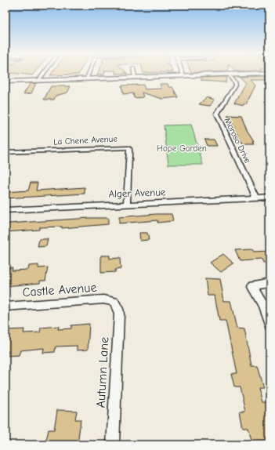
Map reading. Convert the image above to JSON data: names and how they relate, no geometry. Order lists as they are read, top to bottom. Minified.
{"streets":{"street":["La Chene Avenue","Moroso Drive","Alger Avenue","Castle Avenue","Autumn Lane"]},"crossings":[["La Chene Avenue","Alger Avenue"],["Moroso Drive","Alger Avenue"],["Castle Avenue","Autumn Lane"]],"parks":["Hope Garden"]}
